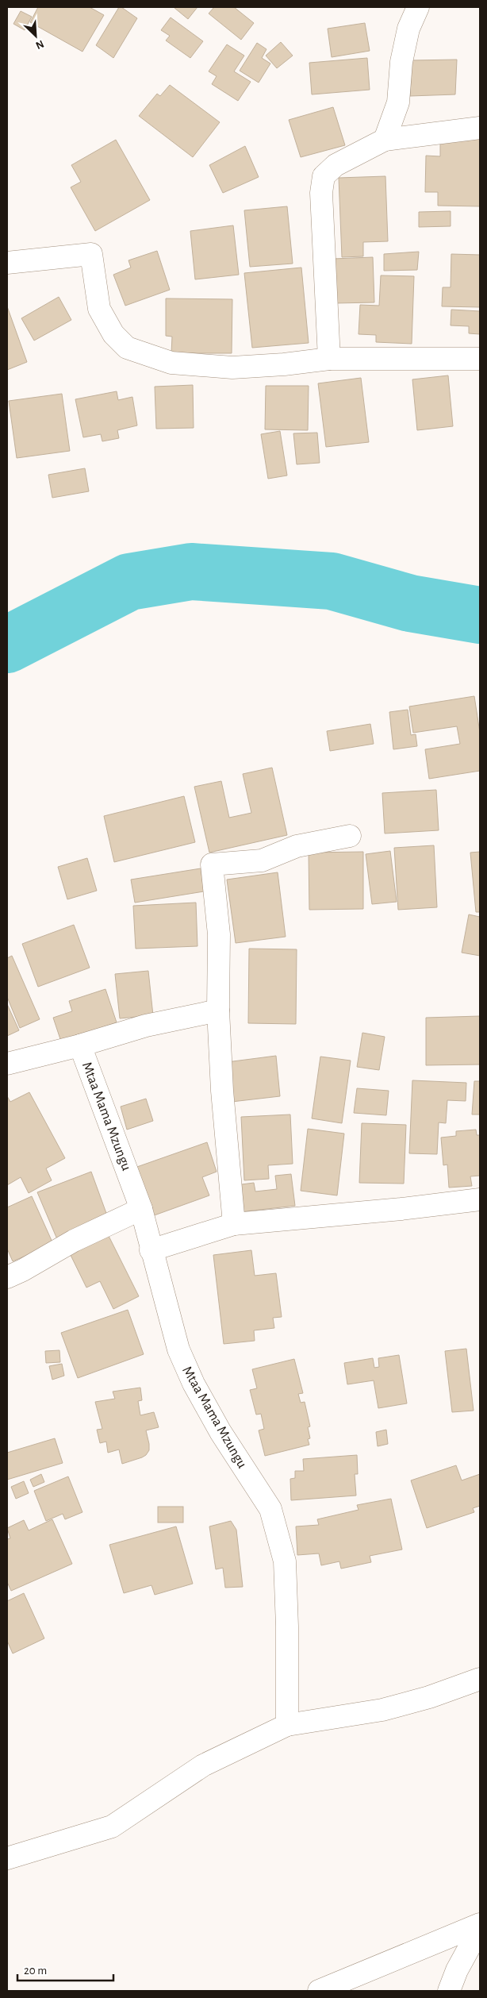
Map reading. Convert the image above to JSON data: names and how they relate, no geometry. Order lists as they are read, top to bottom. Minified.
{"streets":{"street":["Mtaa Mama Mzungu"]},"scale_bar":"20 m","north":"bottom right"}
